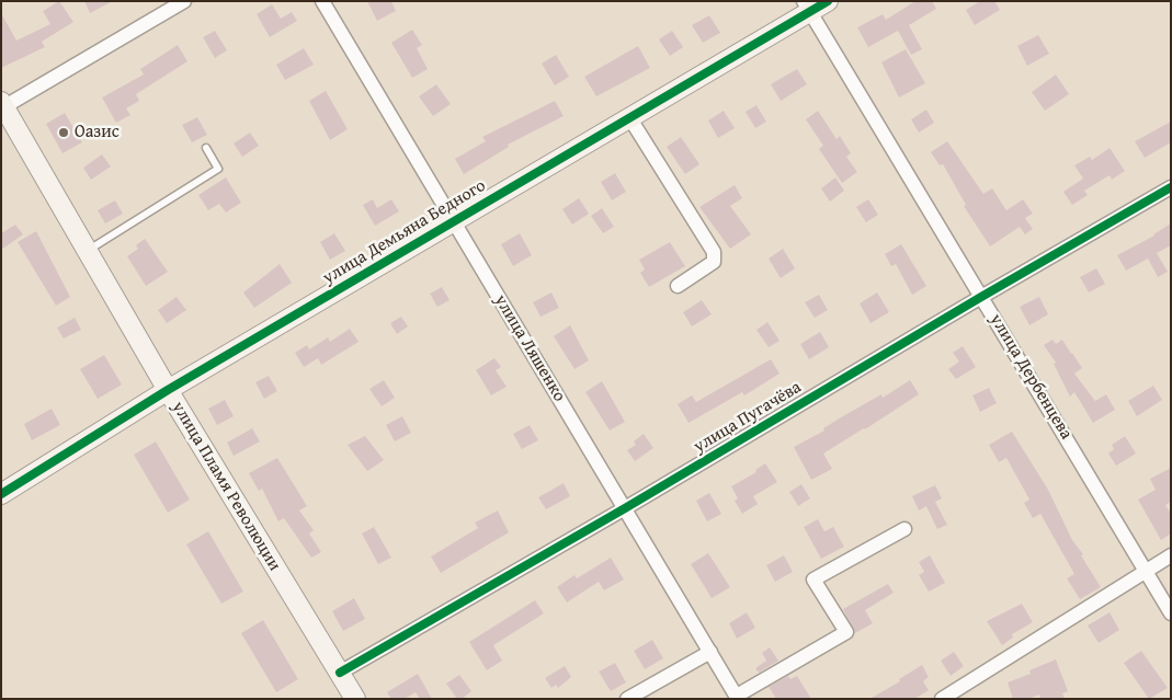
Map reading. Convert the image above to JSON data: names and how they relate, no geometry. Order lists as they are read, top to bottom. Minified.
{"streets":{"street":["улица Демьяна Бедного","улица Ляшенко","улица Дербенцева","улица Пугачёва","улица Пламя Революции"]},"crossings":[["улица Демьяна Бедного","улица Ляшенко"],["улица Демьяна Бедного","улица Дербенцева"],["улица Демьяна Бедного","улица Пламя Революции"],["улица Ляшенко","улица Пугачёва"],["улица Дербенцева","улица Пугачёва"],["улица Пугачёва","улица Пламя Революции"]],"places":["Оазис"]}
